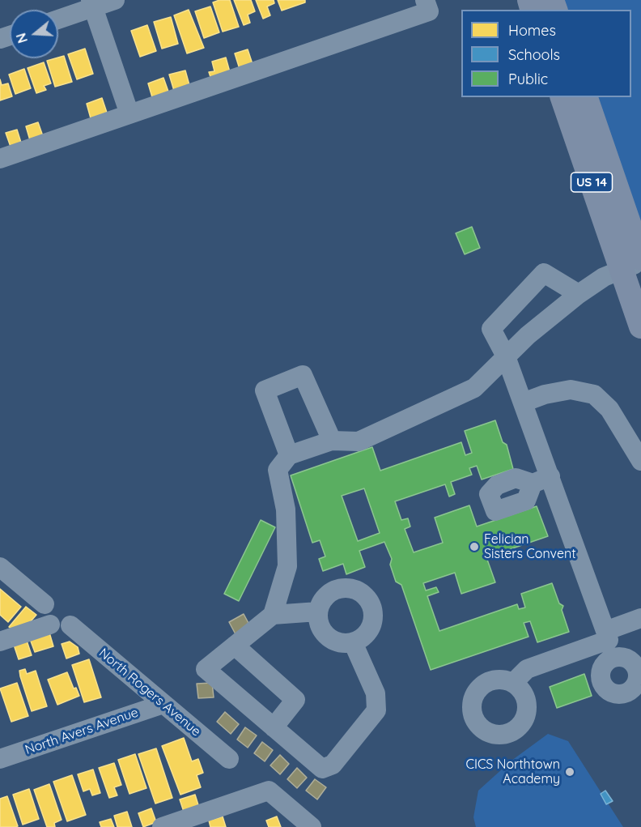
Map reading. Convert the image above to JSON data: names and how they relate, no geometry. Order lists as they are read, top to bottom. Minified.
{"streets":{"main road":["US 14"],"street":["North Rogers Avenue","North Avers Avenue"]},"crossings":[["North Rogers Avenue","North Avers Avenue"]],"places":["Felician Sisters Convent","CICS Northtown Academy"],"legend":["Homes","Schools","Public"],"north":"left"}
